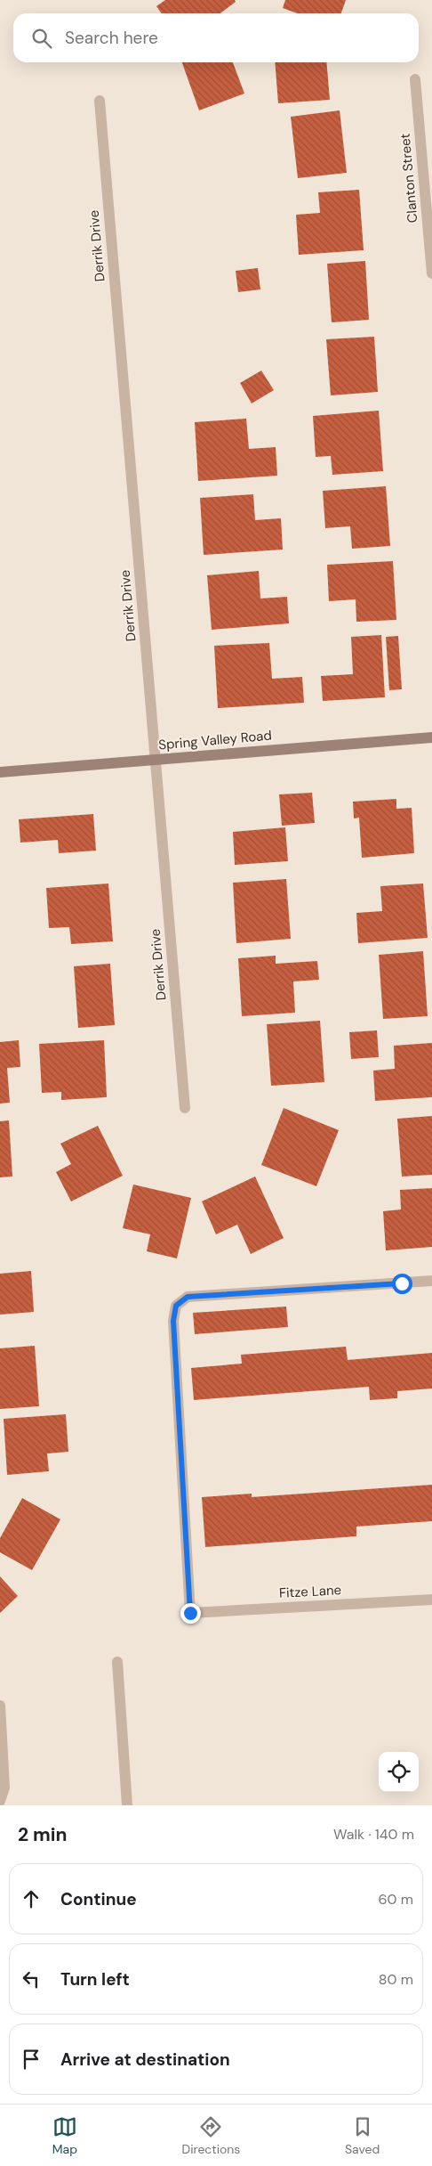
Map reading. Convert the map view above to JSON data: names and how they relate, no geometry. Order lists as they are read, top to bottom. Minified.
{"streets":{"street":["Clanton Street","Derrik Drive","Spring Valley Road","Fitze Lane"]},"crossings":[["Derrik Drive","Spring Valley Road"]],"page":{"search":"Search here","heading":["2 min","Walk · 140 m"],"list":[["Continue","60 m"],["Turn left","80 m"],"Arrive at destination"],"nav":["Map","Directions","Saved"]}}
